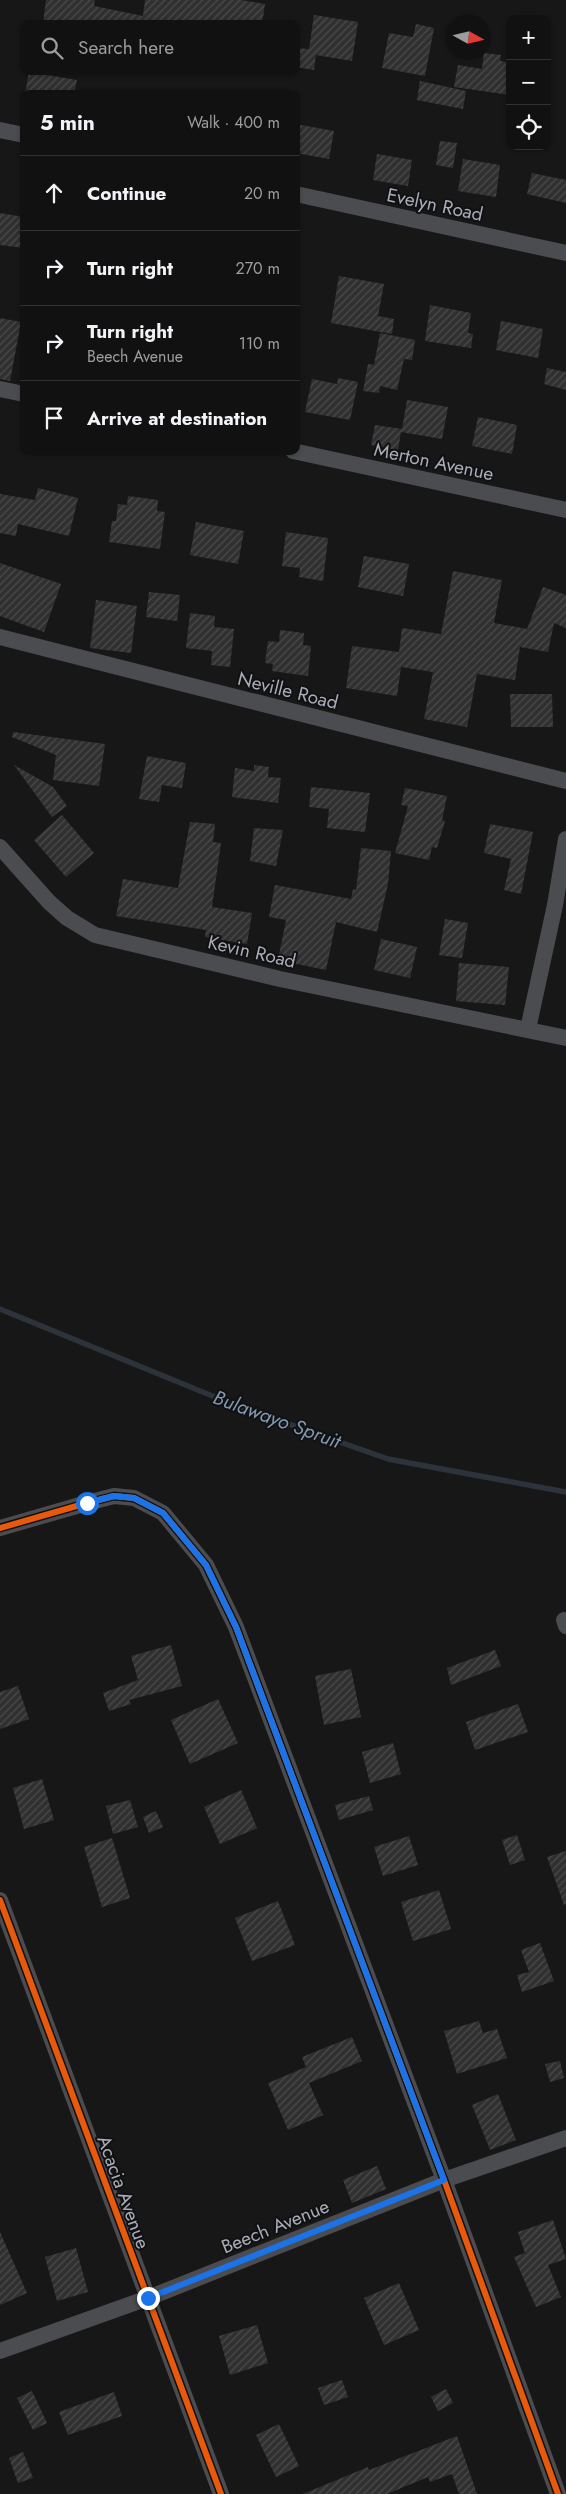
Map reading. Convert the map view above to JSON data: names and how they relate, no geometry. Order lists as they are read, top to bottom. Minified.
{"streets":{"street":["Evelyn Road","Merton Avenue","Neville Road","Kevin Road","Acacia Avenue","Beech Avenue"]},"crossings":[["Acacia Avenue","Beech Avenue"]],"water":["Bulawayo Spruit"],"north":"right","page":{"map_buttons":["+","−"],"search":"Search here","heading":["5 min","Walk · 400 m"],"list":[["Continue","20 m"],["Turn right","270 m"],["Turn right","Beech Avenue","110 m"],"Arrive at destination"]}}
